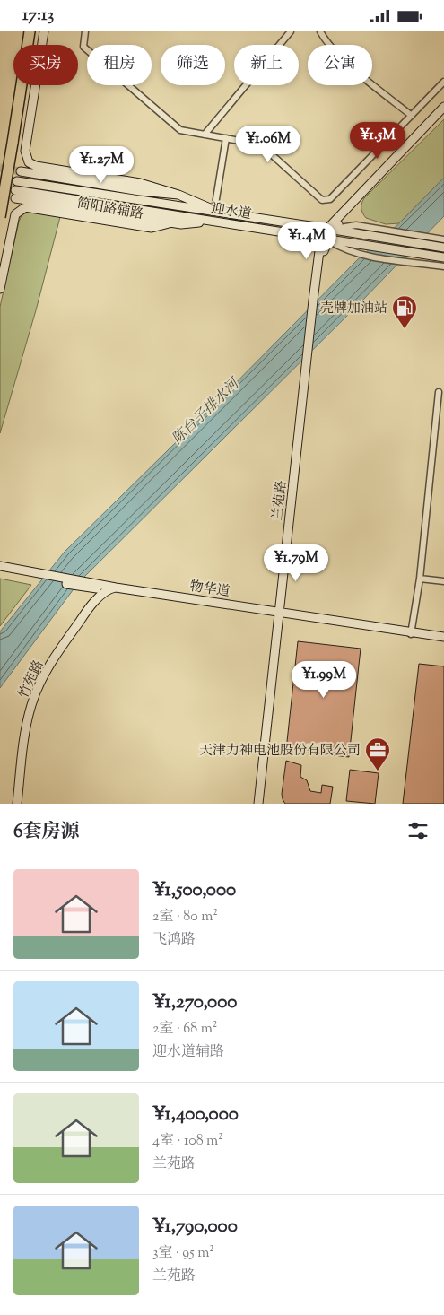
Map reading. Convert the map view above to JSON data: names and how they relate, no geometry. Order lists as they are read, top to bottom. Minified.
{"streets":{"street":["简阳路辅路","迎水道","兰苑路","物华道","竹苑路"]},"crossings":[["迎水道","兰苑路"],["兰苑路","物华道"],["物华道","竹苑路"]],"water":["陈台子排水河"],"places":{"fuel station":["壳牌加油站"],"office":["天津力神电池股份有限公司"]},"page":{"status":"17:13","chip":["买房","租房","筛选","新上","公寓"],"price":["¥1.5M","¥1.06M","¥1.27M","¥1.4M","¥1.79M","¥1.99M"],"heading":"6套房源","list":[{"name":"¥1,500,000","note":"2室 · 80 m² · 飞鸿路"},{"name":"¥1,270,000","note":"2室 · 68 m² · 迎水道辅路"},{"name":"¥1,400,000","note":"4室 · 108 m² · 兰苑路"},{"name":"¥1,790,000","note":"3室 · 95 m² · 兰苑路"}]}}
